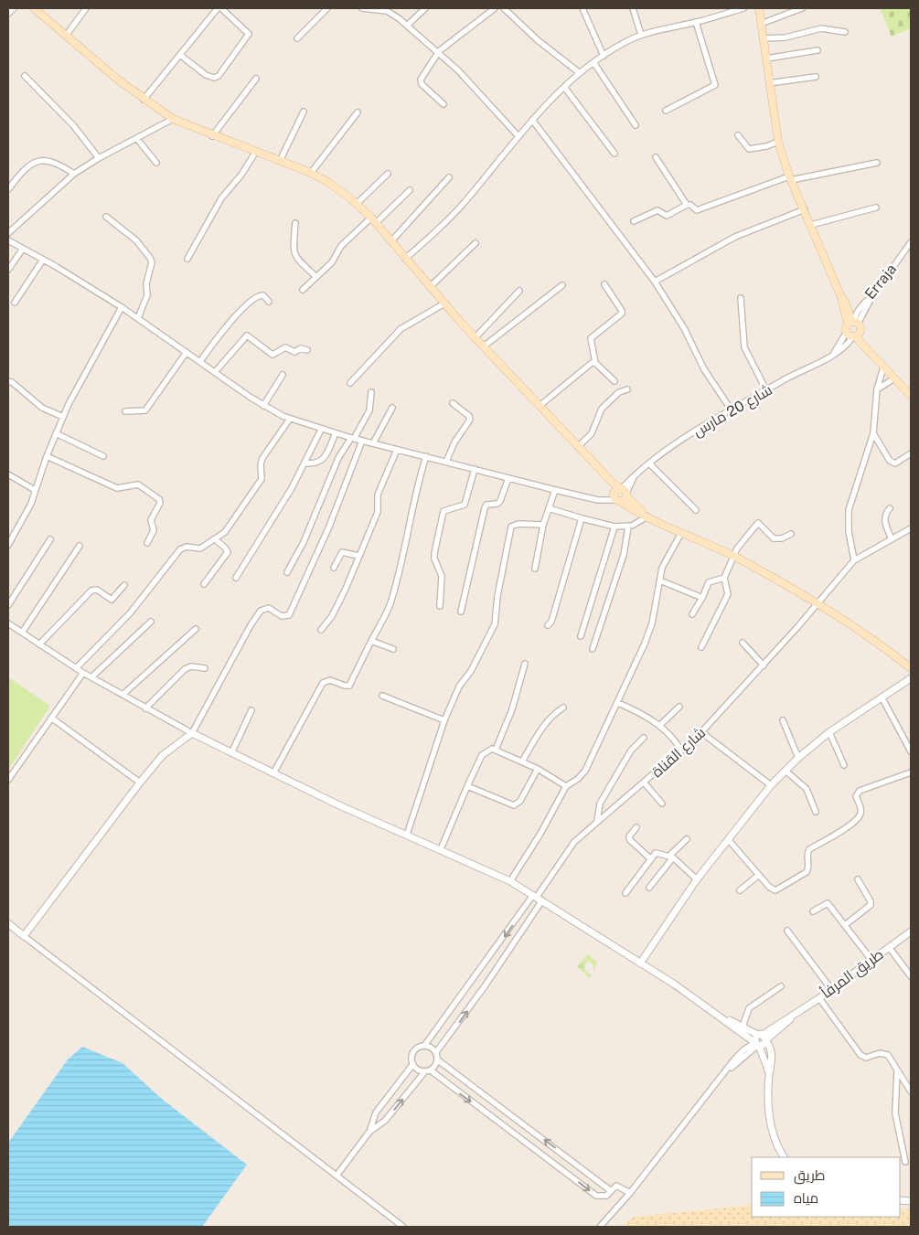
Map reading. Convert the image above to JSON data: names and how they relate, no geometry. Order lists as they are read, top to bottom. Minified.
{"streets":{"street":["Erraja","شارع 20 مارس","شارع القناة","طريق المرفأ"]},"legend":["طريق","مياه"]}
